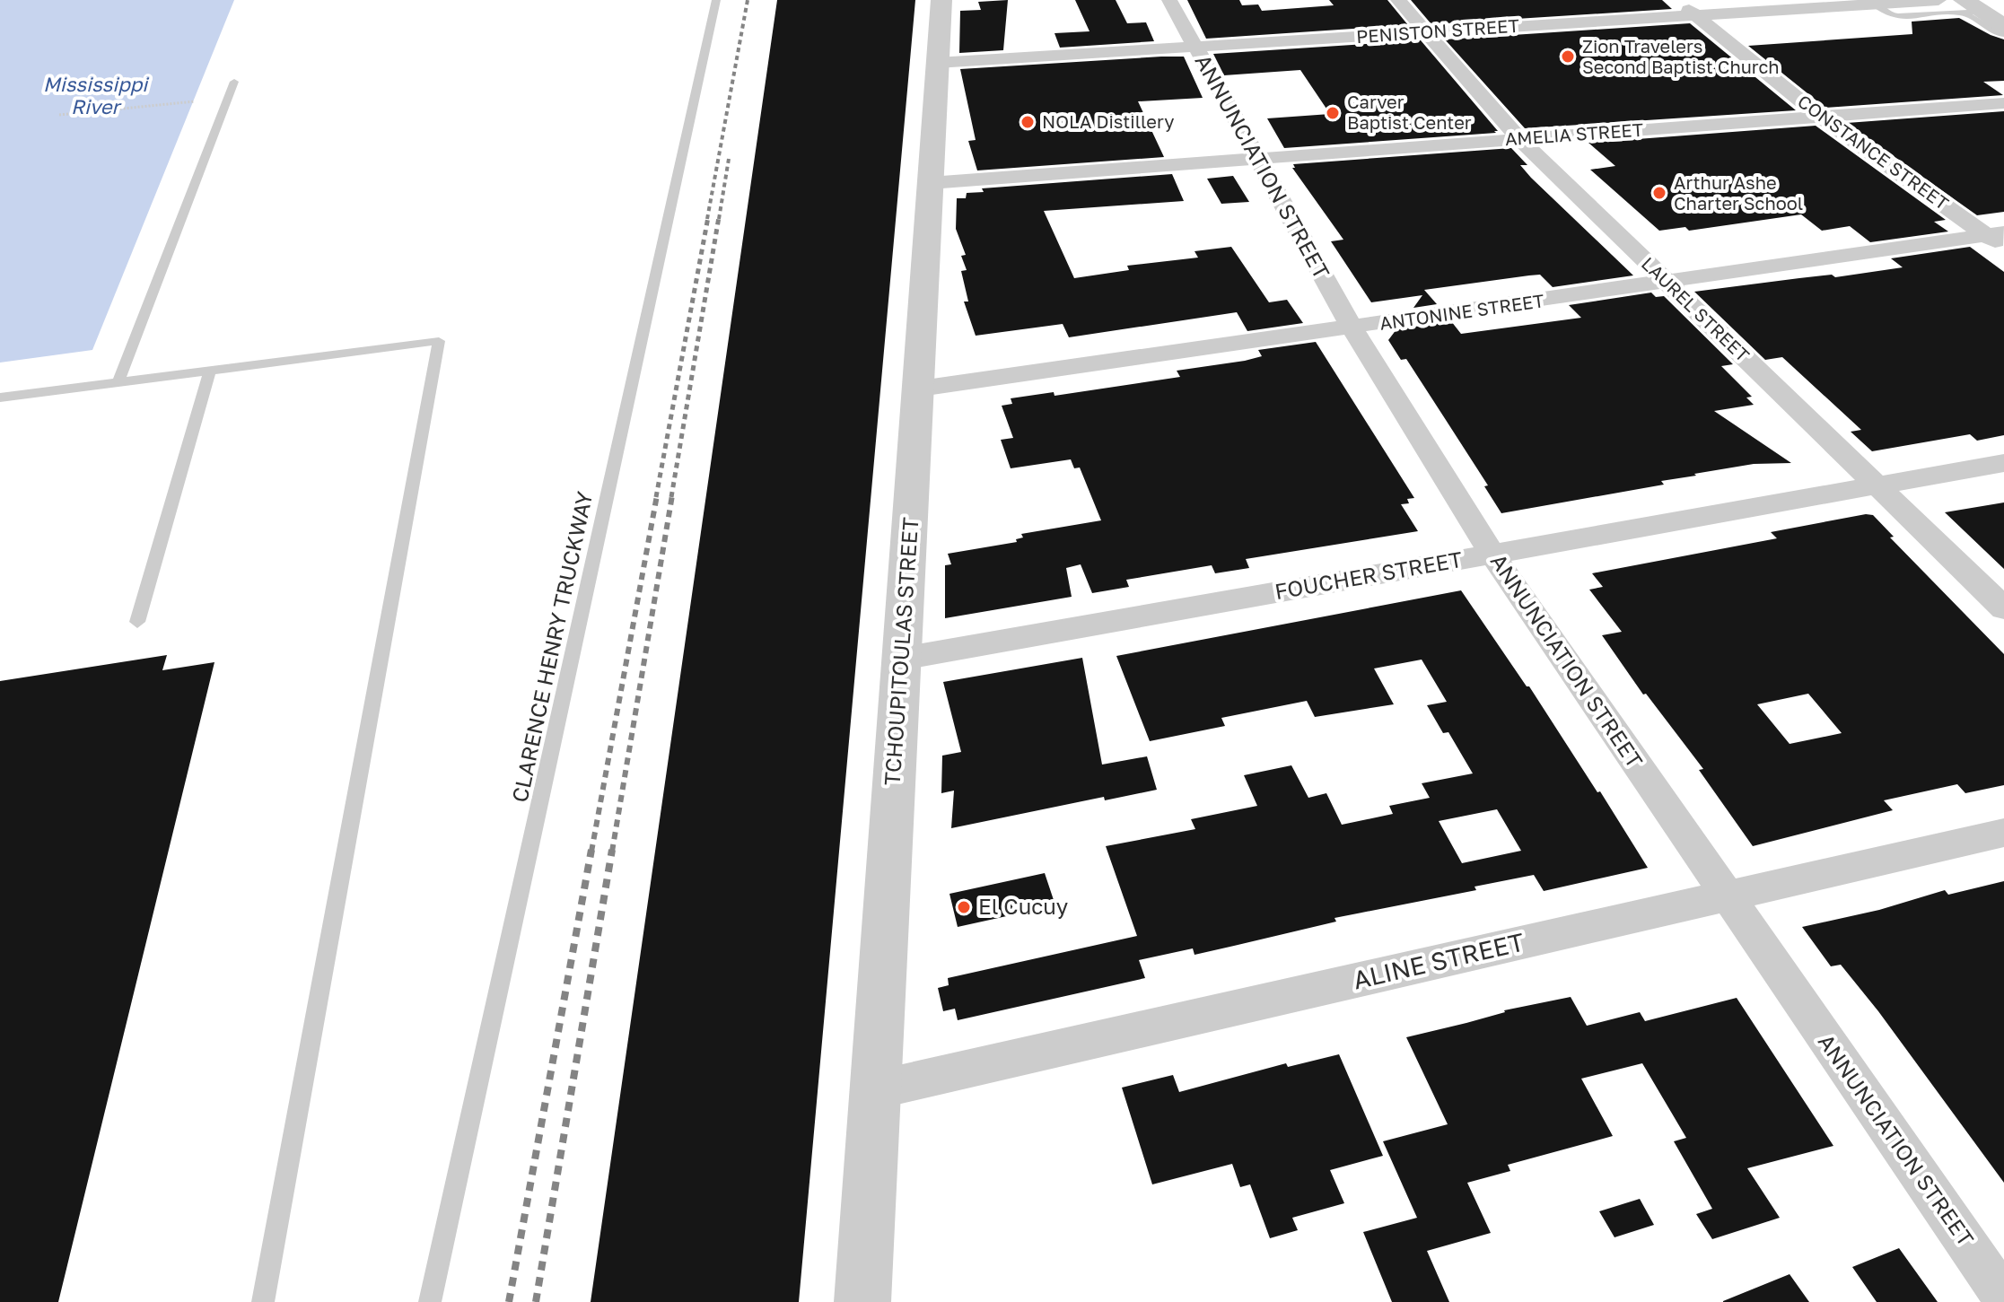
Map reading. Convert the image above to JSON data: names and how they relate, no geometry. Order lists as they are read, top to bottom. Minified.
{"streets":{"street":["PENISTON STREET","AMELIA STREET","CONSTANCE STREET","ANNUNCIATION STREET","LAUREL STREET","ANTONINE STREET","FOUCHER STREET","TCHOUPITOULAS STREET","ALINE STREET"],"lane":["CLARENCE HENRY TRUCKWAY"]},"crossings":[["PENISTON STREET","CONSTANCE STREET"],["PENISTON STREET","ANNUNCIATION STREET"],["PENISTON STREET","LAUREL STREET"],["PENISTON STREET","TCHOUPITOULAS STREET"],["AMELIA STREET","CONSTANCE STREET"],["AMELIA STREET","ANNUNCIATION STREET"],["AMELIA STREET","LAUREL STREET"],["AMELIA STREET","TCHOUPITOULAS STREET"],["CONSTANCE STREET","ANTONINE STREET"],["ANNUNCIATION STREET","ANTONINE STREET"],["ANNUNCIATION STREET","FOUCHER STREET"],["ANNUNCIATION STREET","ALINE STREET"],["LAUREL STREET","ANTONINE STREET"],["LAUREL STREET","FOUCHER STREET"],["ANTONINE STREET","TCHOUPITOULAS STREET"],["FOUCHER STREET","TCHOUPITOULAS STREET"],["TCHOUPITOULAS STREET","ALINE STREET"]],"water":["Mississippi River"],"places":["Zion Travelers Second Baptist Church","Carver Baptist Center","NOLA Distillery","Arthur Ashe Charter School","El Cucuy"]}
